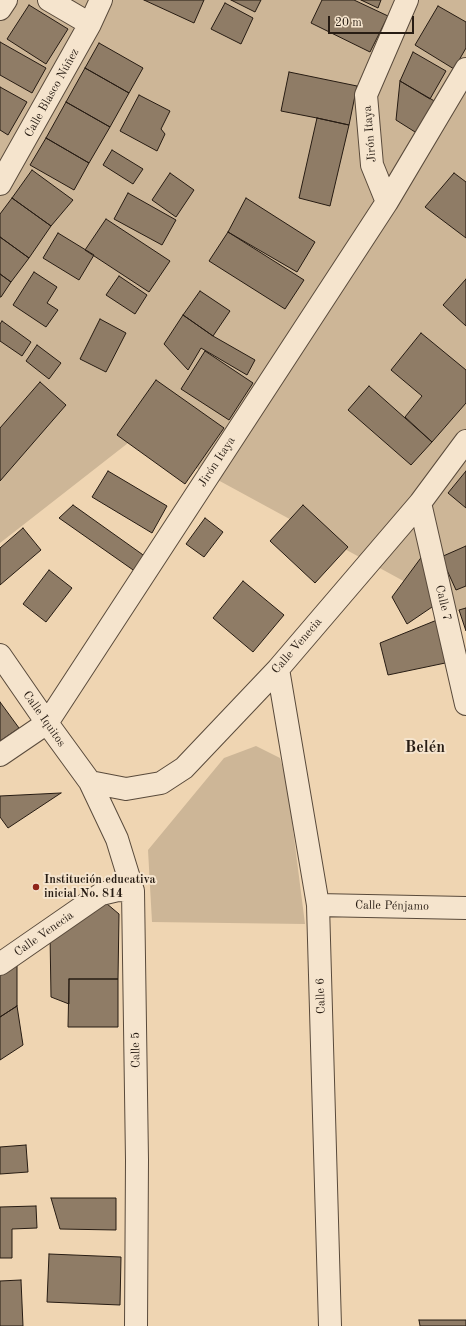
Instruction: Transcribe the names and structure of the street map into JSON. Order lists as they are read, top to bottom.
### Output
{
  "streets": {
    "street": [
      "Calle Blasco Núñez",
      "Jirón Itaya",
      "Calle 7",
      "Calle Venecia",
      "Calle Iquitos",
      "Calle Pénjamo",
      "Calle 6",
      "Calle 5"
    ]
  },
  "crossings": [
    ["Jirón Itaya", "Calle Iquitos"],
    ["Calle 7", "Calle Venecia"],
    ["Calle Venecia", "Calle Iquitos"],
    ["Calle Venecia", "Calle 6"],
    ["Calle Venecia", "Calle 5"],
    ["Calle Iquitos", "Calle 5"],
    ["Calle Pénjamo", "Calle 6"]
  ],
  "districts": ["Belén"],
  "places": ["Institución educativa inicial No. 814"],
  "scale_bar": "20 m"
}
